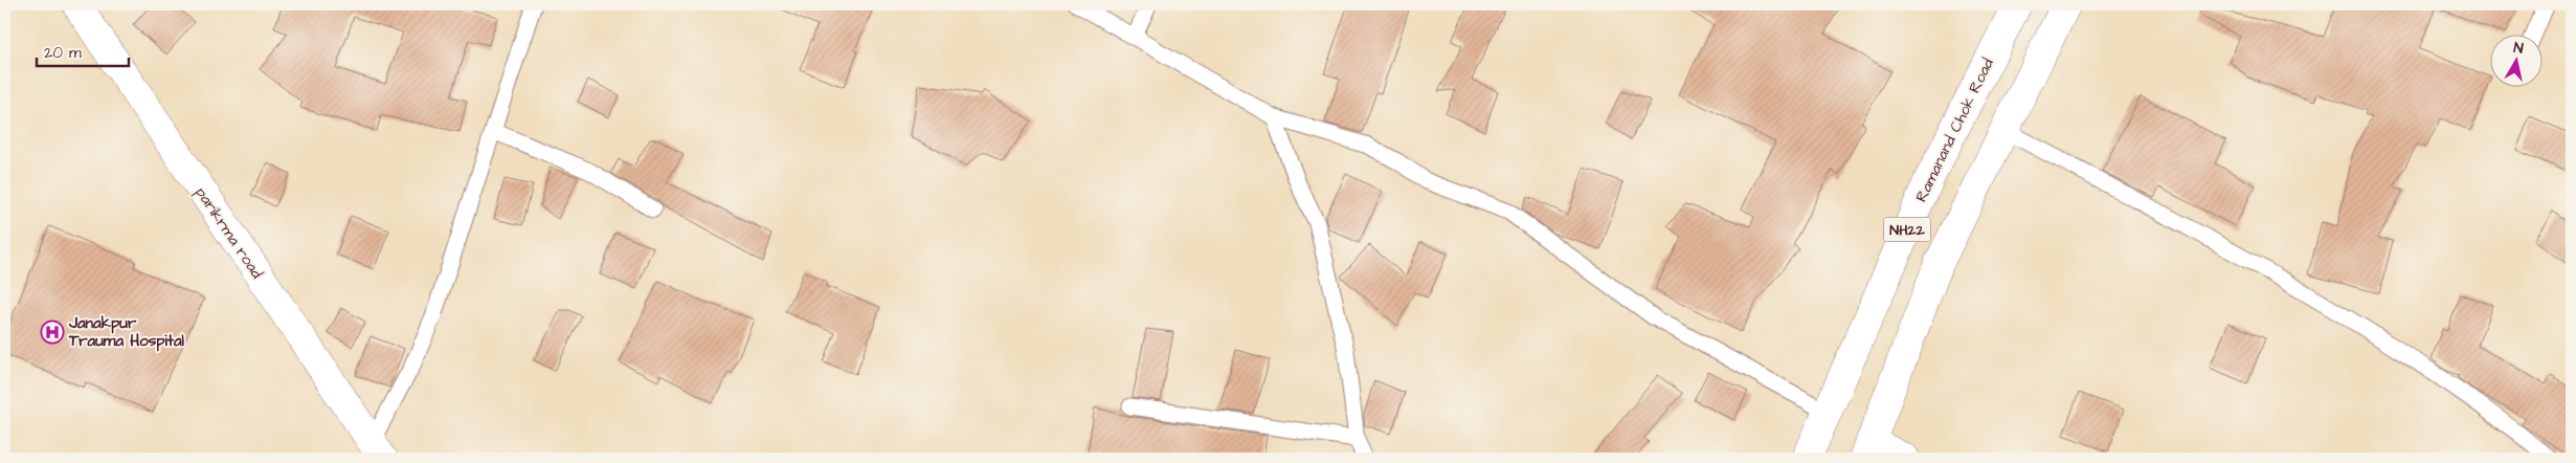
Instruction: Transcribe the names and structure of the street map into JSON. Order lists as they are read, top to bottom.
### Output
{
  "streets": {
    "main road": ["Ramanand Chok Road", "NH22", "parikrma road"]
  },
  "places": {
    "hospital": ["Janakpur Trauma Hospital"]
  },
  "scale_bar": "20 m",
  "north": "top"
}
